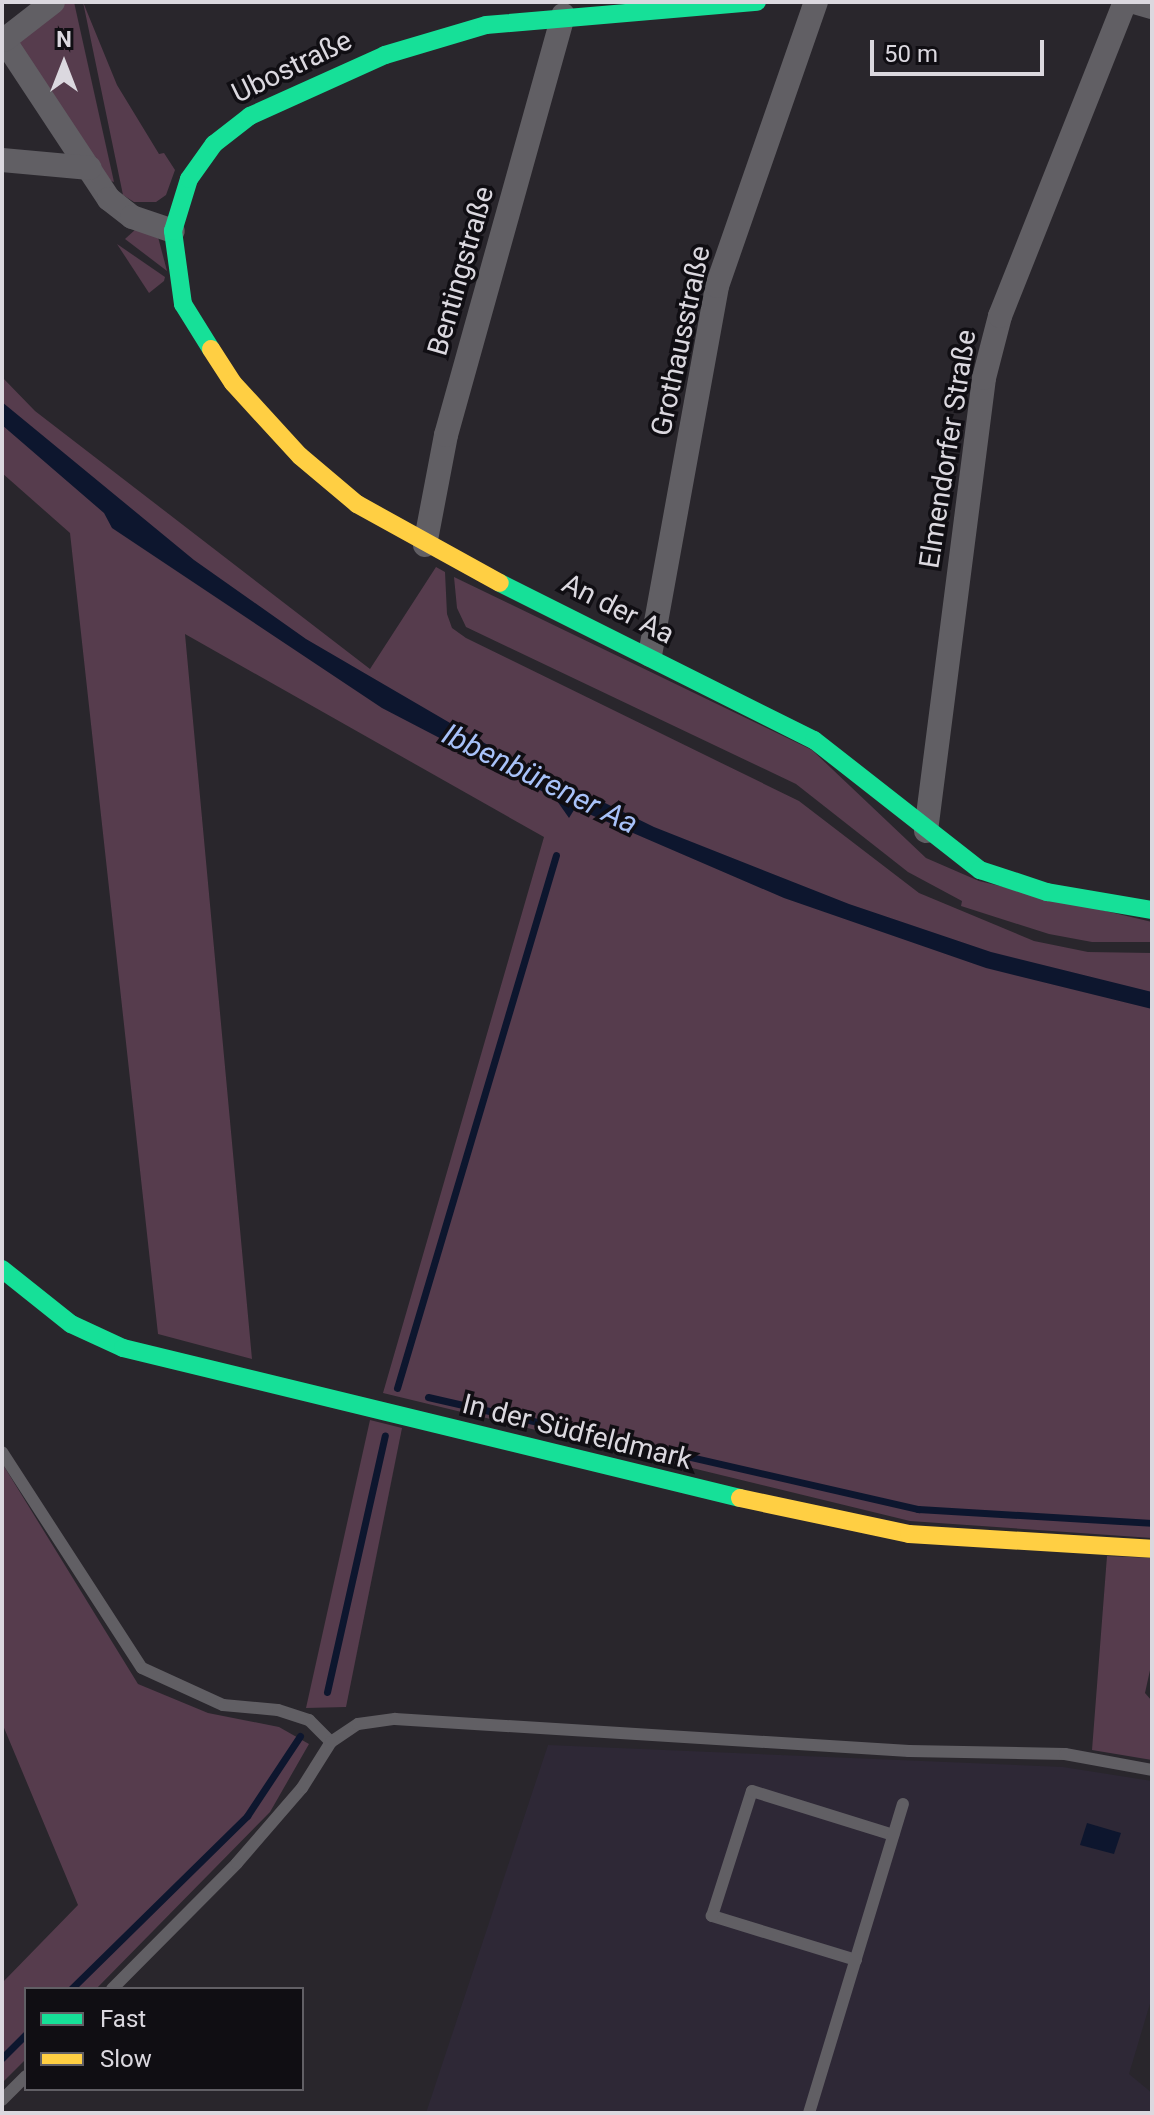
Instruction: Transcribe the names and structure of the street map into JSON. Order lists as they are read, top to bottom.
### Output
{
  "streets": {
    "street": [
      "Ubostraße",
      "Bentingstraße",
      "Grothausstraße",
      "Elmendorfer Straße",
      "An der Aa",
      "In der Südfeldmark"
    ]
  },
  "crossings": [
    ["Ubostraße", "Bentingstraße"],
    ["Ubostraße", "An der Aa"],
    ["Bentingstraße", "An der Aa"],
    ["Grothausstraße", "An der Aa"],
    ["Elmendorfer Straße", "An der Aa"]
  ],
  "water": ["Ibbenbürener Aa"],
  "legend": ["Fast", "Slow"],
  "scale_bar": "50 m",
  "north": "top"
}
